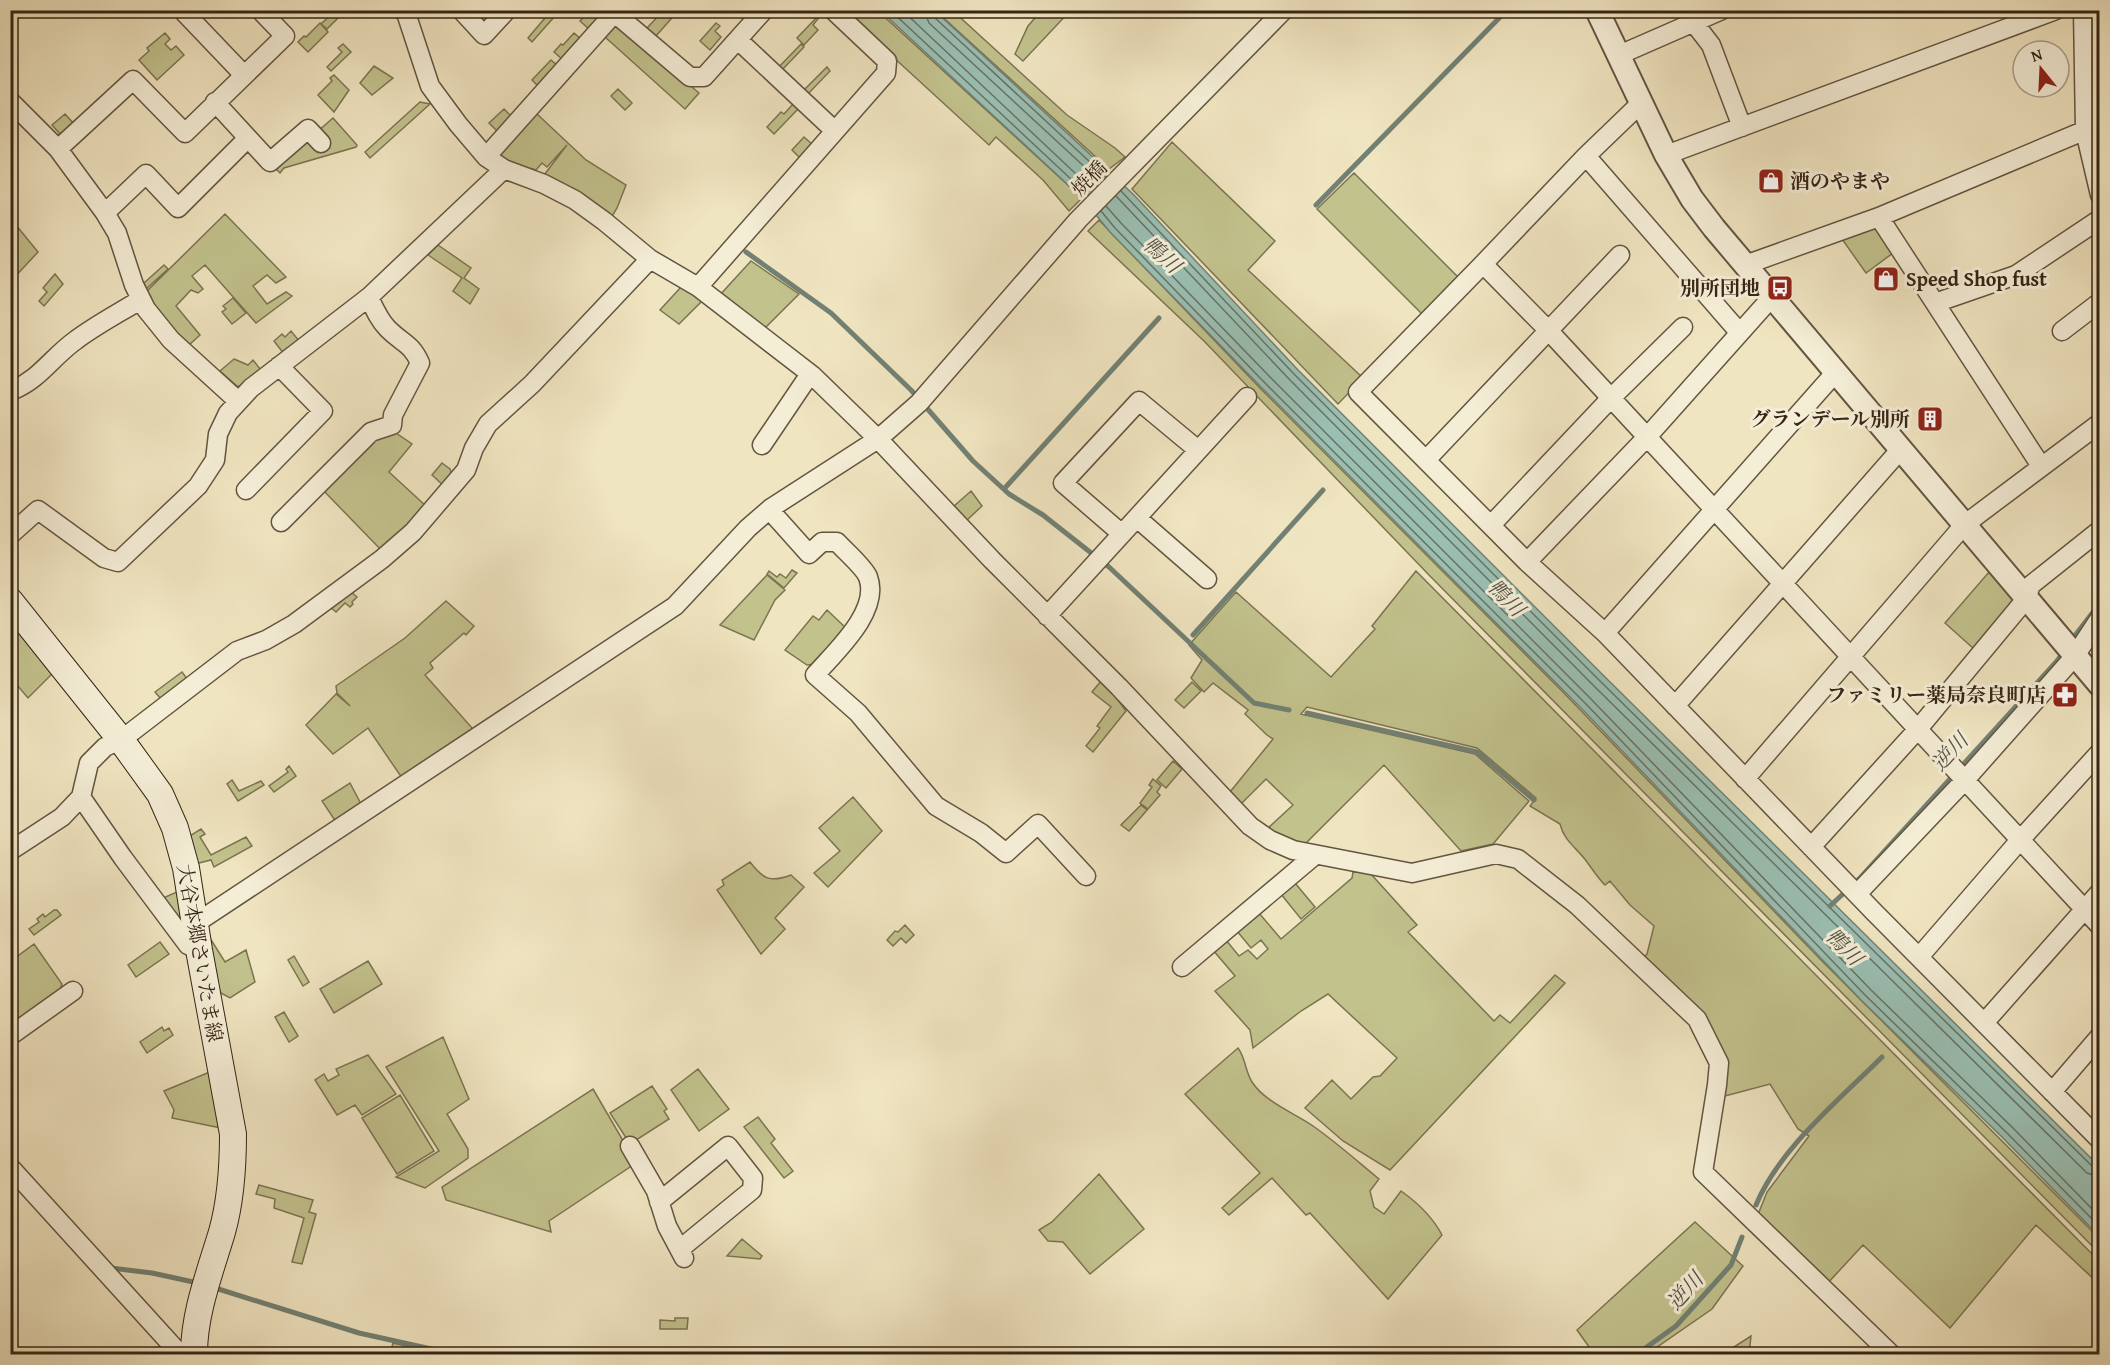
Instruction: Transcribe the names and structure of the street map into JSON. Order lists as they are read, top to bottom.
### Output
{
  "streets": {
    "main road": ["大谷本郷さいたま線"],
    "street": ["焼橋"]
  },
  "crossings": [
    ["焼橋", "大谷本郷さいたま線"]
  ],
  "water": ["鴨川", "逆川"],
  "places": {
    "shop": ["酒のやまや", "Speed Shop fust"],
    "bus stop": ["別所団地"],
    "building": ["グランデール別所"],
    "pharmacy": ["ファミリー薬局奈良町店"]
  },
  "north": "top"
}
